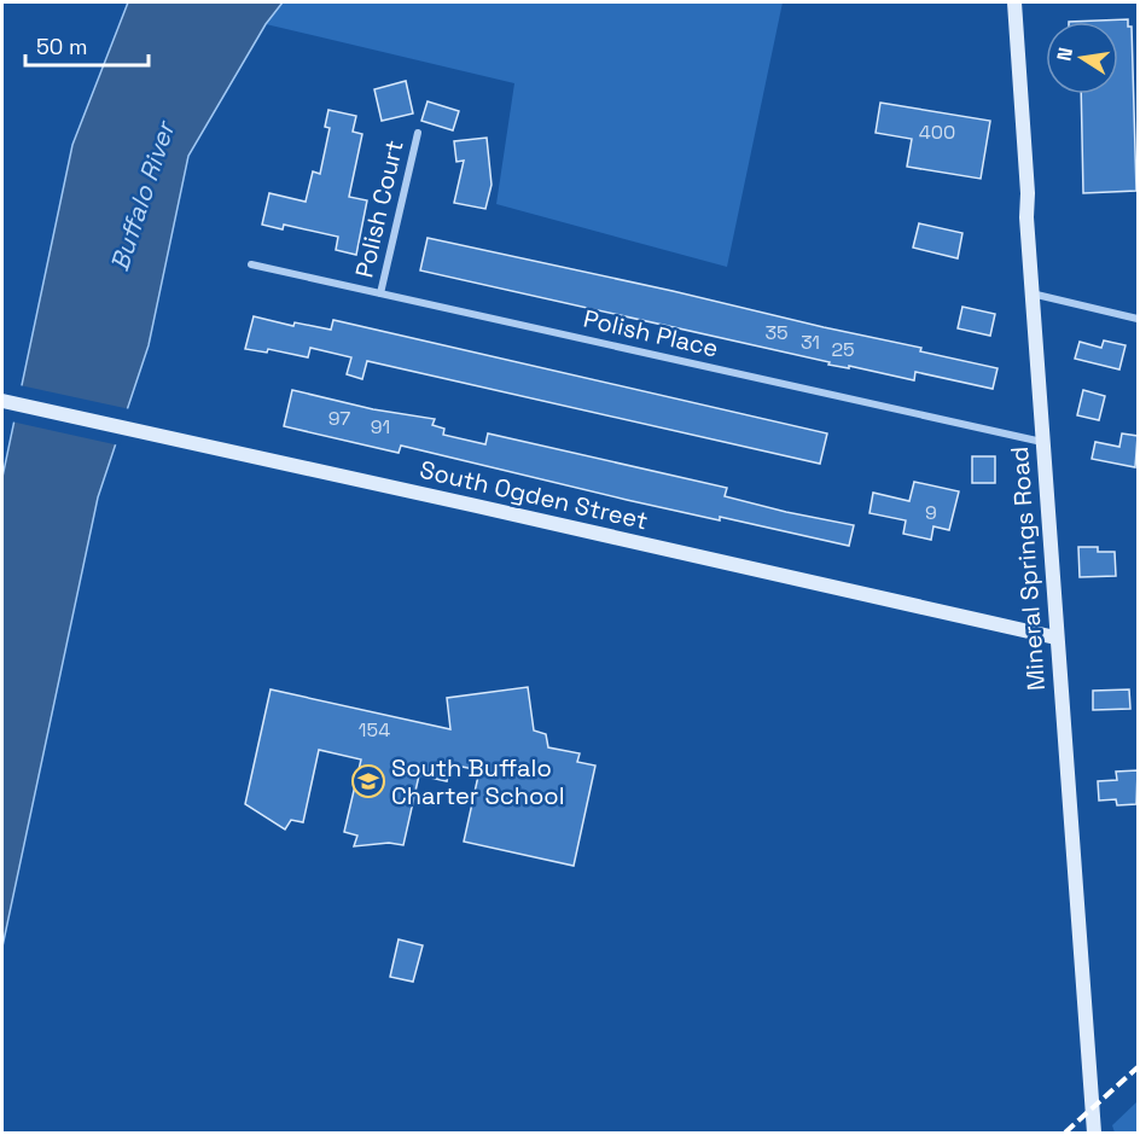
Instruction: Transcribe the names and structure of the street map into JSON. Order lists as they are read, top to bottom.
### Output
{
  "streets": {
    "street": [
      "Polish Court",
      "Polish Place",
      "South Ogden Street",
      "Mineral Springs Road"
    ]
  },
  "crossings": [
    ["Polish Court", "Polish Place"],
    ["Polish Place", "Mineral Springs Road"],
    ["South Ogden Street", "Mineral Springs Road"]
  ],
  "water": ["Buffalo River"],
  "places": {
    "school or university": ["South Buffalo Charter School"]
  },
  "house_numbers": [
    "400",
    "35",
    "31",
    "25",
    "97",
    "91",
    "9",
    "154"
  ],
  "scale_bar": "50 m",
  "north": "left"
}
